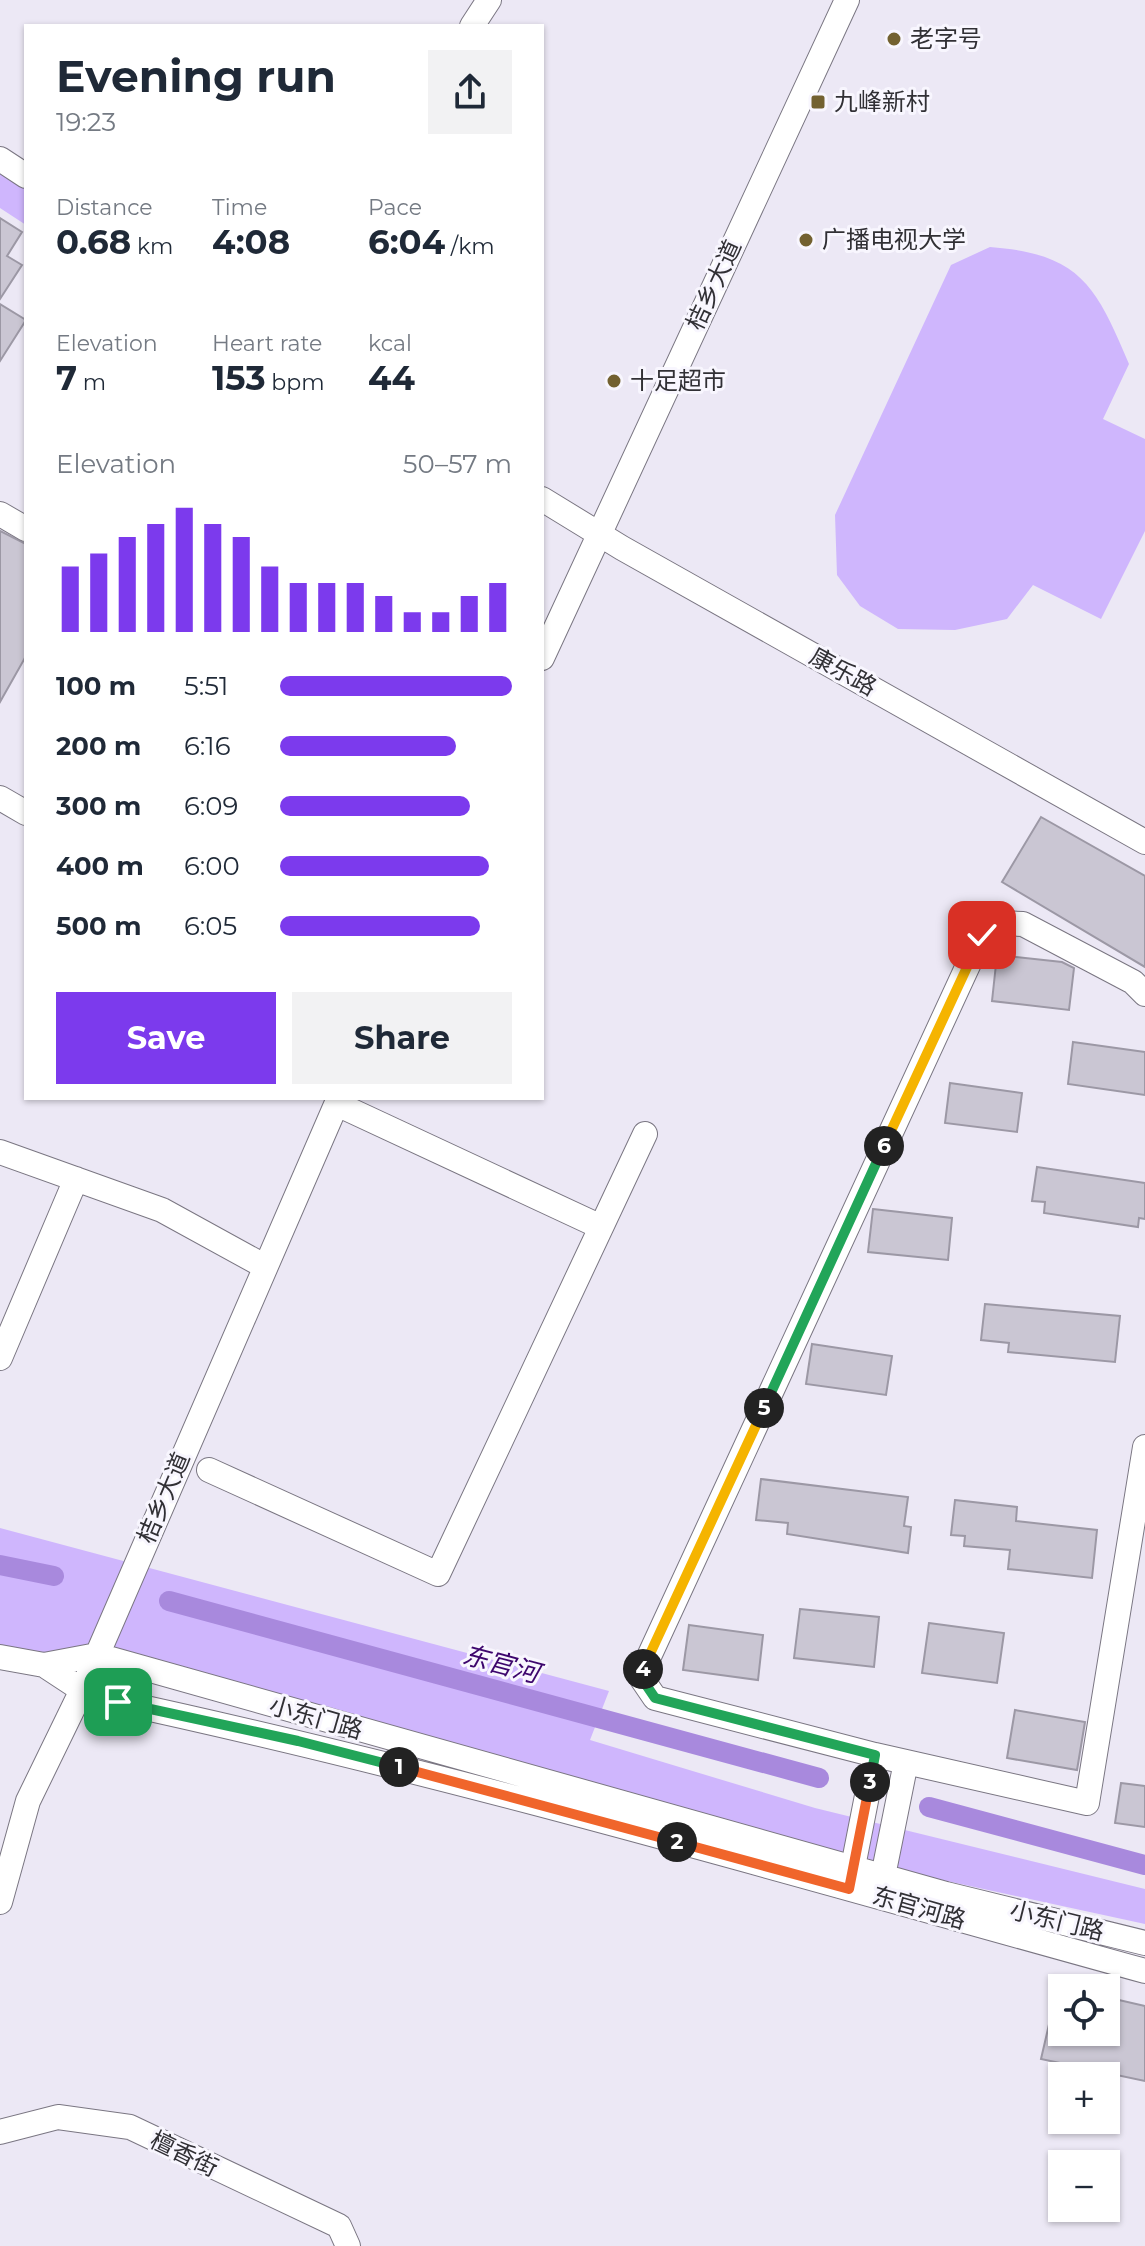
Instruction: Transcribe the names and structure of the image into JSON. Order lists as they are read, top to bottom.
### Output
{
  "streets": {
    "street": [
      "桔乡大道",
      "康乐路",
      "小东门路",
      "东官河路",
      "檀香街"
    ]
  },
  "crossings": [
    ["桔乡大道", "康乐路"],
    ["桔乡大道", "小东门路"],
    ["桔乡大道", "东官河路"],
    ["小东门路", "东官河路"]
  ],
  "water": ["东官河"],
  "places": {
    "other": ["老字号", "广播电视大学", "十足超市"],
    "transit": ["九峰新村"]
  },
  "page": {
    "heading": ["Evening run", "19:23"],
    "stats": [
      ["Distance", "0.68 km"],
      ["Time", "4:08"],
      ["Pace", "6:04 /km"],
      ["Elevation", "7 m"],
      ["Heart rate", "153 bpm"],
      ["kcal", "44"]
    ],
    "chart": ["Elevation", "50–57 m"],
    "list": [
      {
        "name": "100 m",
        "note": "5:51"
      },
      {
        "name": "200 m",
        "note": "6:16"
      },
      {
        "name": "300 m",
        "note": "6:09"
      },
      {
        "name": "400 m",
        "note": "6:00"
      },
      {
        "name": "500 m",
        "note": "6:05"
      }
    ],
    "buttons": ["Save", "Share"],
    "pins": [
      "6",
      "5",
      "4",
      "1",
      "3",
      "2"
    ],
    "map_buttons": ["+", "−"]
  }
}
